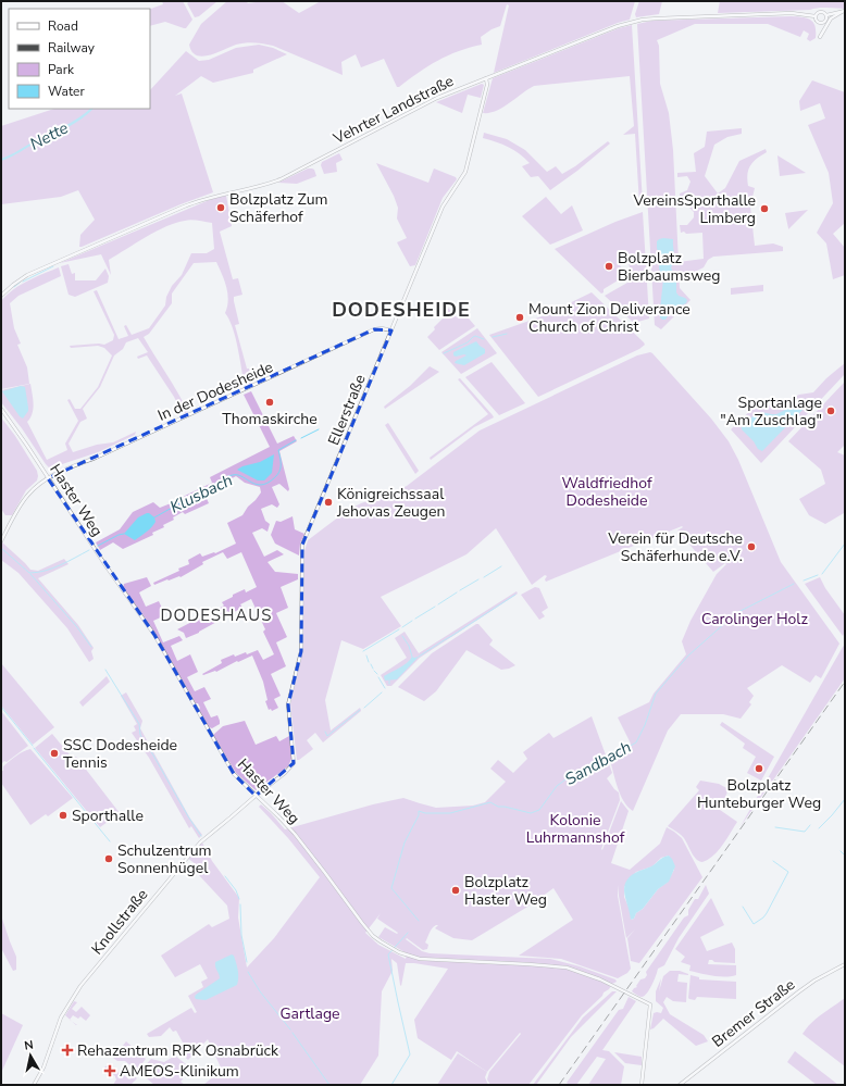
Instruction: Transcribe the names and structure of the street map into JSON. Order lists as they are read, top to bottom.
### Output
{
  "streets": {
    "street": [
      "Vehrter Landstraße",
      "In der Dodesheide",
      "Ellerstraße",
      "Haster Weg",
      "Knollstraße",
      "Bremer Straße"
    ]
  },
  "crossings": [
    ["Vehrter Landstraße", "Ellerstraße"],
    ["In der Dodesheide", "Ellerstraße"],
    ["In der Dodesheide", "Haster Weg"],
    ["Ellerstraße", "Knollstraße"],
    ["Haster Weg", "Knollstraße"]
  ],
  "districts": ["DODESHEIDE", "DODESHAUS"],
  "water": ["Nette", "Klusbach", "Sandbach"],
  "parks": [
    "Waldfriedhof Dodesheide",
    "Carolinger Holz",
    "Kolonie Luhrmannshof",
    "Gartlage"
  ],
  "places": {
    "other": [
      "Bolzplatz Zum Schäferhof",
      "VereinsSporthalle Limberg",
      "Bolzplatz Bierbaumsweg",
      "Mount Zion Deliverance Church of Christ",
      "Thomaskirche",
      "Sportanlage \"Am Zuschlag\"",
      "Königreichssaal Jehovas Zeugen",
      "Verein für Deutsche Schäferhunde e.V.",
      "SSC Dodesheide Tennis",
      "Bolzplatz Hunteburger Weg",
      "Sporthalle",
      "Schulzentrum Sonnenhügel",
      "Bolzplatz Haster Weg"
    ],
    "health": ["Rehazentrum RPK Osnabrück", "AMEOS-Klinikum"]
  },
  "legend": [
    "Road",
    "Railway",
    "Park",
    "Water"
  ],
  "north": "top"
}
